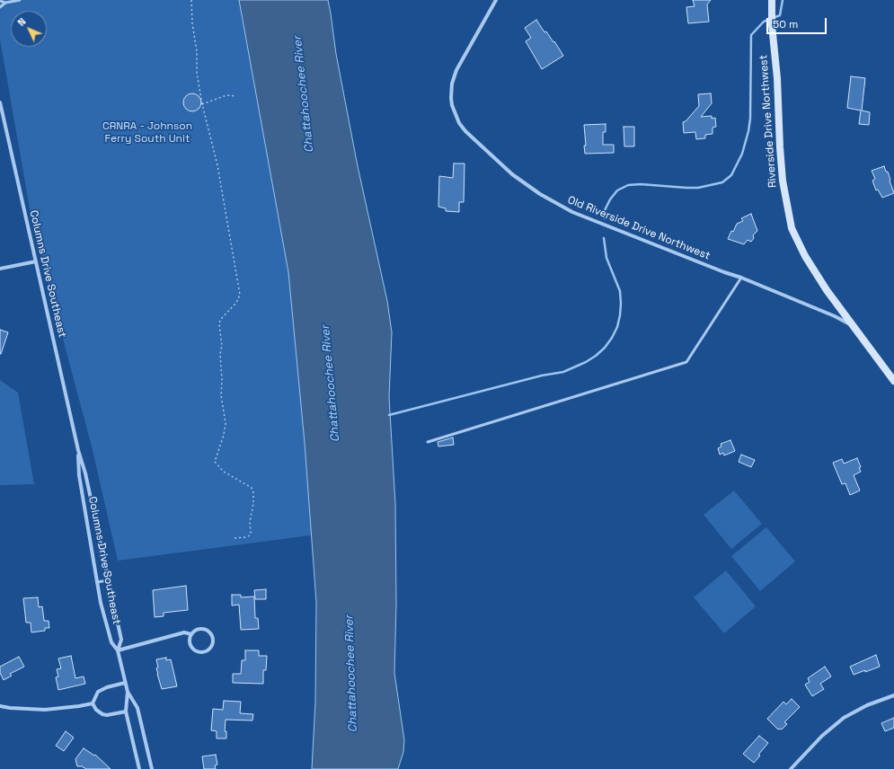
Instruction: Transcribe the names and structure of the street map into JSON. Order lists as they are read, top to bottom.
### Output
{
  "streets": {
    "street": ["Riverside Drive Northwest", "Old Riverside Drive Northwest", "Columns Drive Southeast"]
  },
  "crossings": [
    ["Riverside Drive Northwest", "Old Riverside Drive Northwest"]
  ],
  "water": ["Chattahoochee River"],
  "parks": ["CRNRA - Johnson Ferry South Unit"],
  "scale_bar": "50 m",
  "north": "top left"
}
